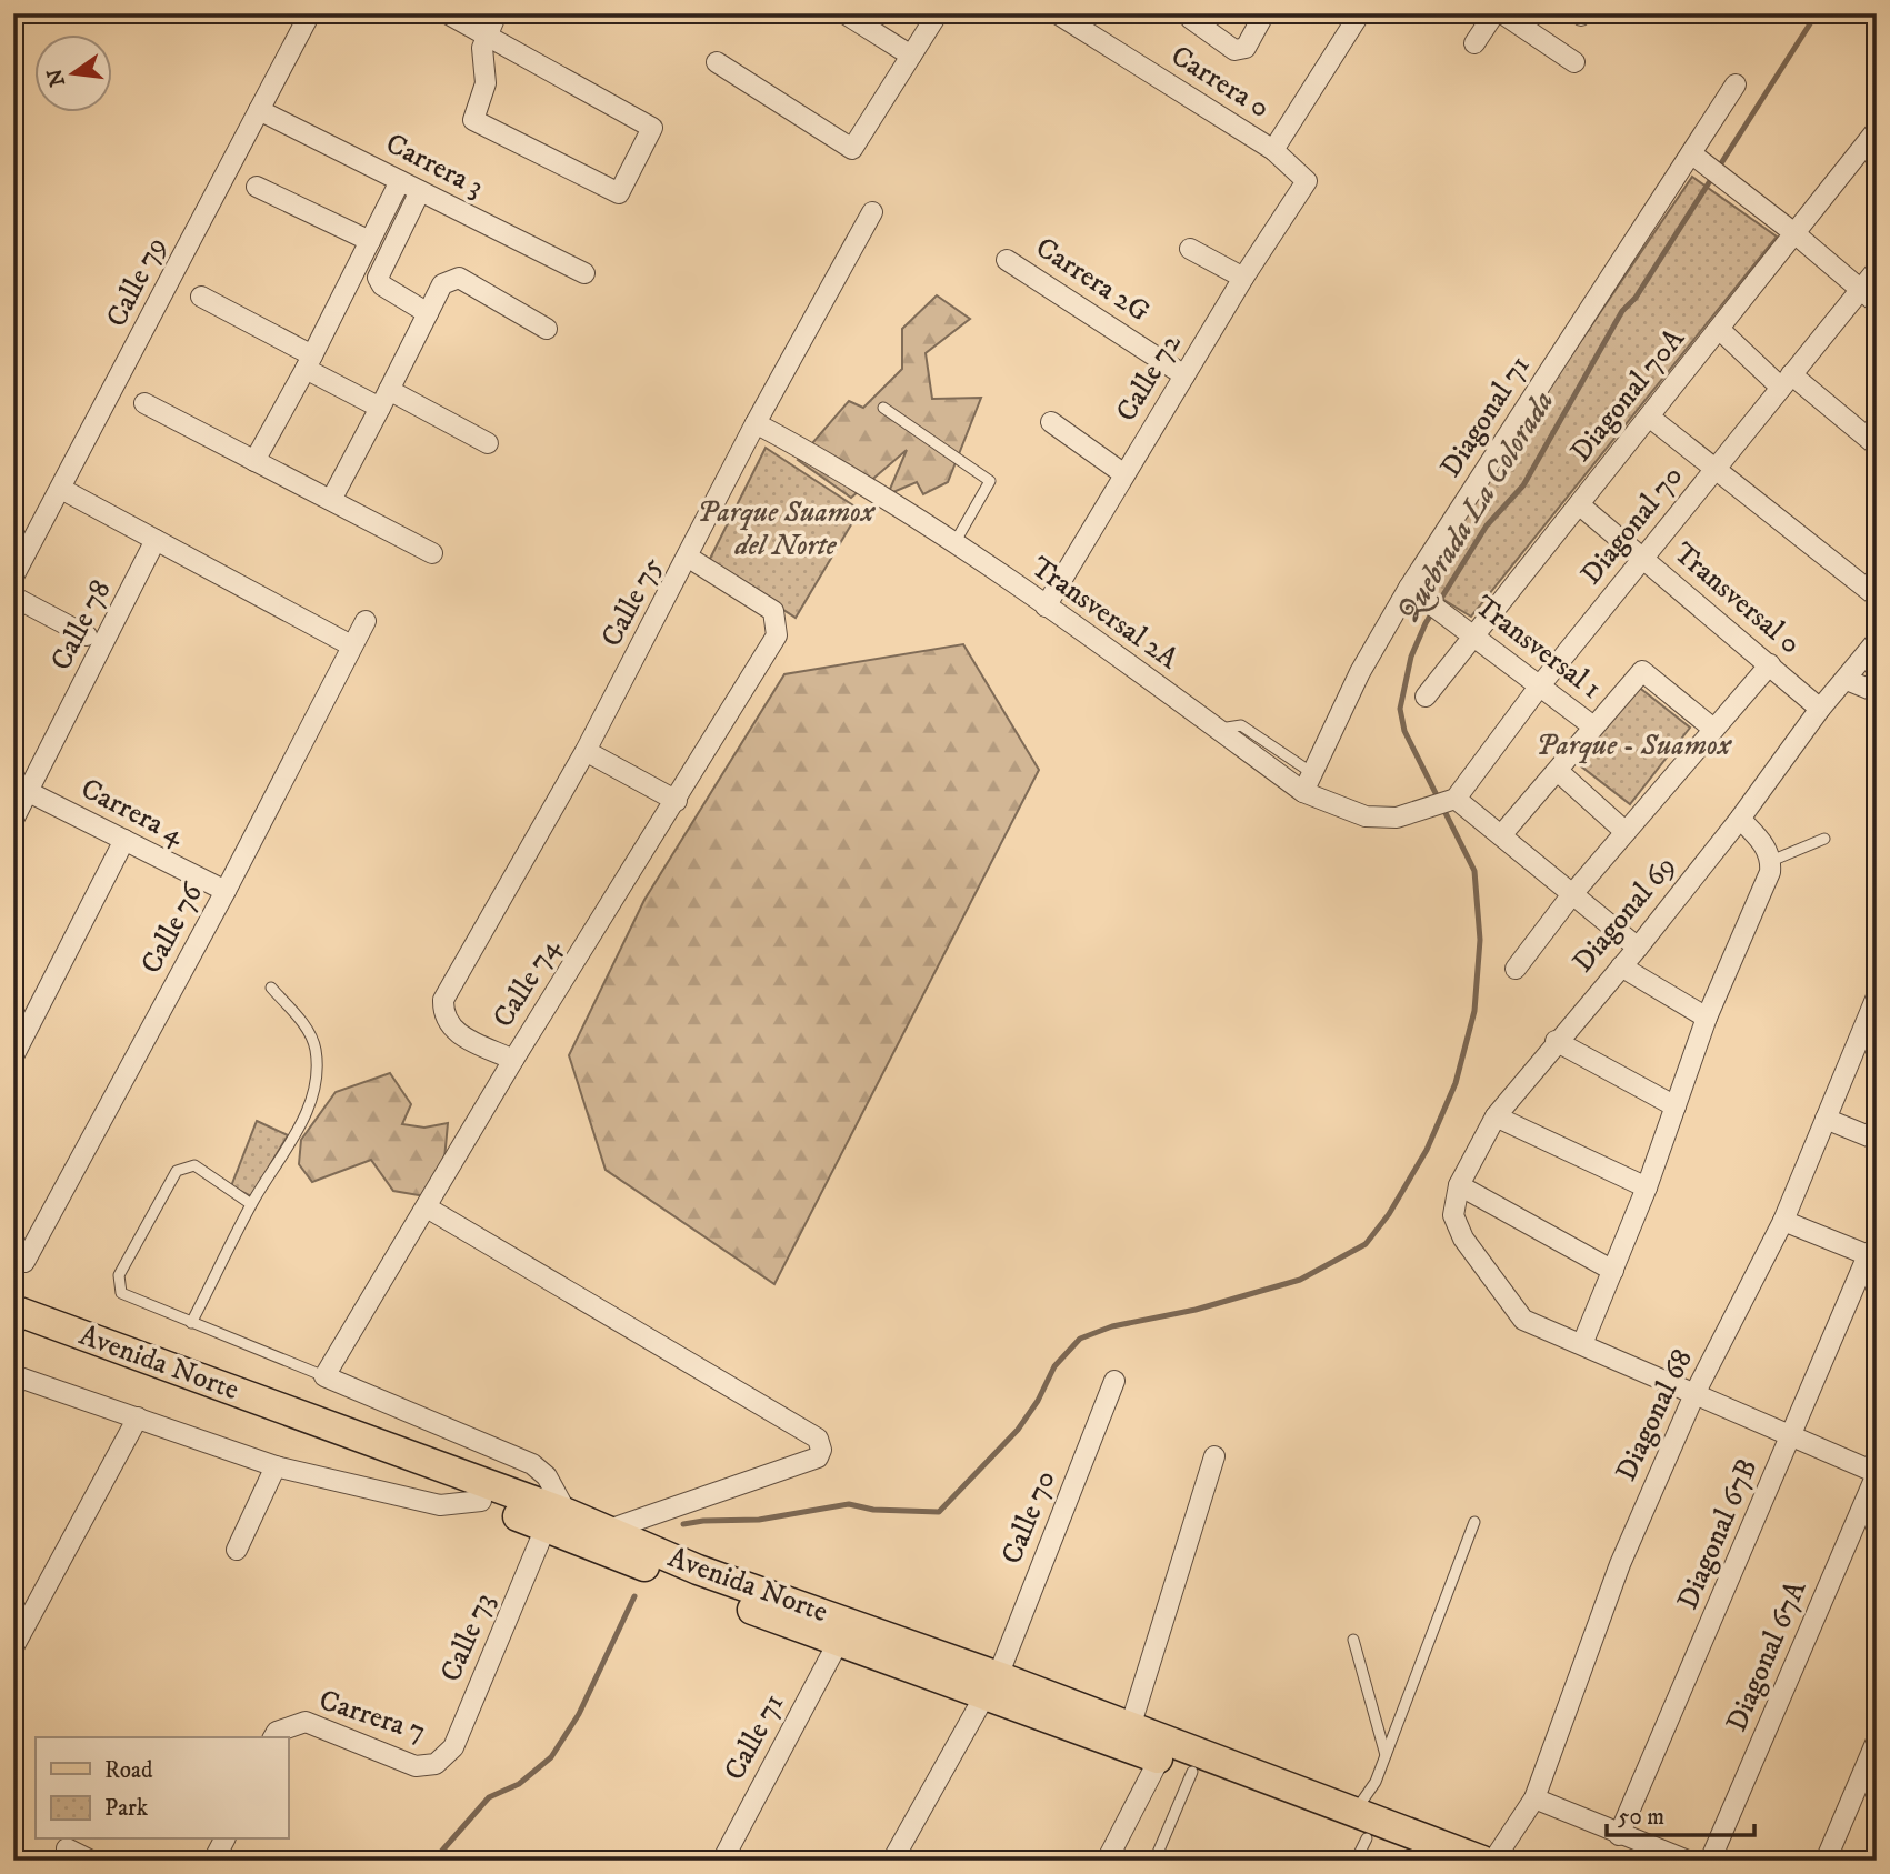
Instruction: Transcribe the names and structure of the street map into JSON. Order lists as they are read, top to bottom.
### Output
{
  "streets": {
    "main road": ["Avenida Norte"],
    "street": [
      "Carrera 0",
      "Carrera 3",
      "Carrera 2G",
      "Calle 79",
      "Calle 72",
      "Diagonal 70A",
      "Diagonal 71",
      "Diagonal 70",
      "Transversal 0",
      "Calle 75",
      "Transversal 2A",
      "Calle 78",
      "Transversal 1",
      "Carrera 4",
      "Diagonal 69",
      "Calle 76",
      "Calle 74",
      "Diagonal 68",
      "Calle 70",
      "Diagonal 67B",
      "Calle 73",
      "Diagonal 67A",
      "Carrera 7",
      "Calle 71"
    ]
  },
  "crossings": [
    ["Carrera 0", "Calle 72"],
    ["Carrera 3", "Calle 79"],
    ["Carrera 2G", "Calle 72"],
    ["Calle 72", "Transversal 2A"],
    ["Diagonal 70A", "Transversal 0"],
    ["Diagonal 70A", "Transversal 1"],
    ["Diagonal 71", "Transversal 2A"],
    ["Diagonal 71", "Transversal 1"],
    ["Diagonal 70", "Transversal 0"],
    ["Diagonal 70", "Transversal 2A"],
    ["Diagonal 70", "Transversal 1"],
    ["Transversal 0", "Diagonal 69"],
    ["Calle 75", "Transversal 2A"],
    ["Calle 75", "Calle 74"],
    ["Calle 78", "Carrera 4"],
    ["Carrera 4", "Calle 76"],
    ["Avenida Norte", "Calle 70"],
    ["Avenida Norte", "Calle 73"],
    ["Avenida Norte", "Calle 71"],
    ["Calle 73", "Carrera 7"]
  ],
  "water": ["Quebrada La Colorada"],
  "parks": ["Parque Suamox del Norte", "Parque - Suamox"],
  "legend": ["Road", "Park"],
  "scale_bar": "50 m",
  "north": "left"
}
